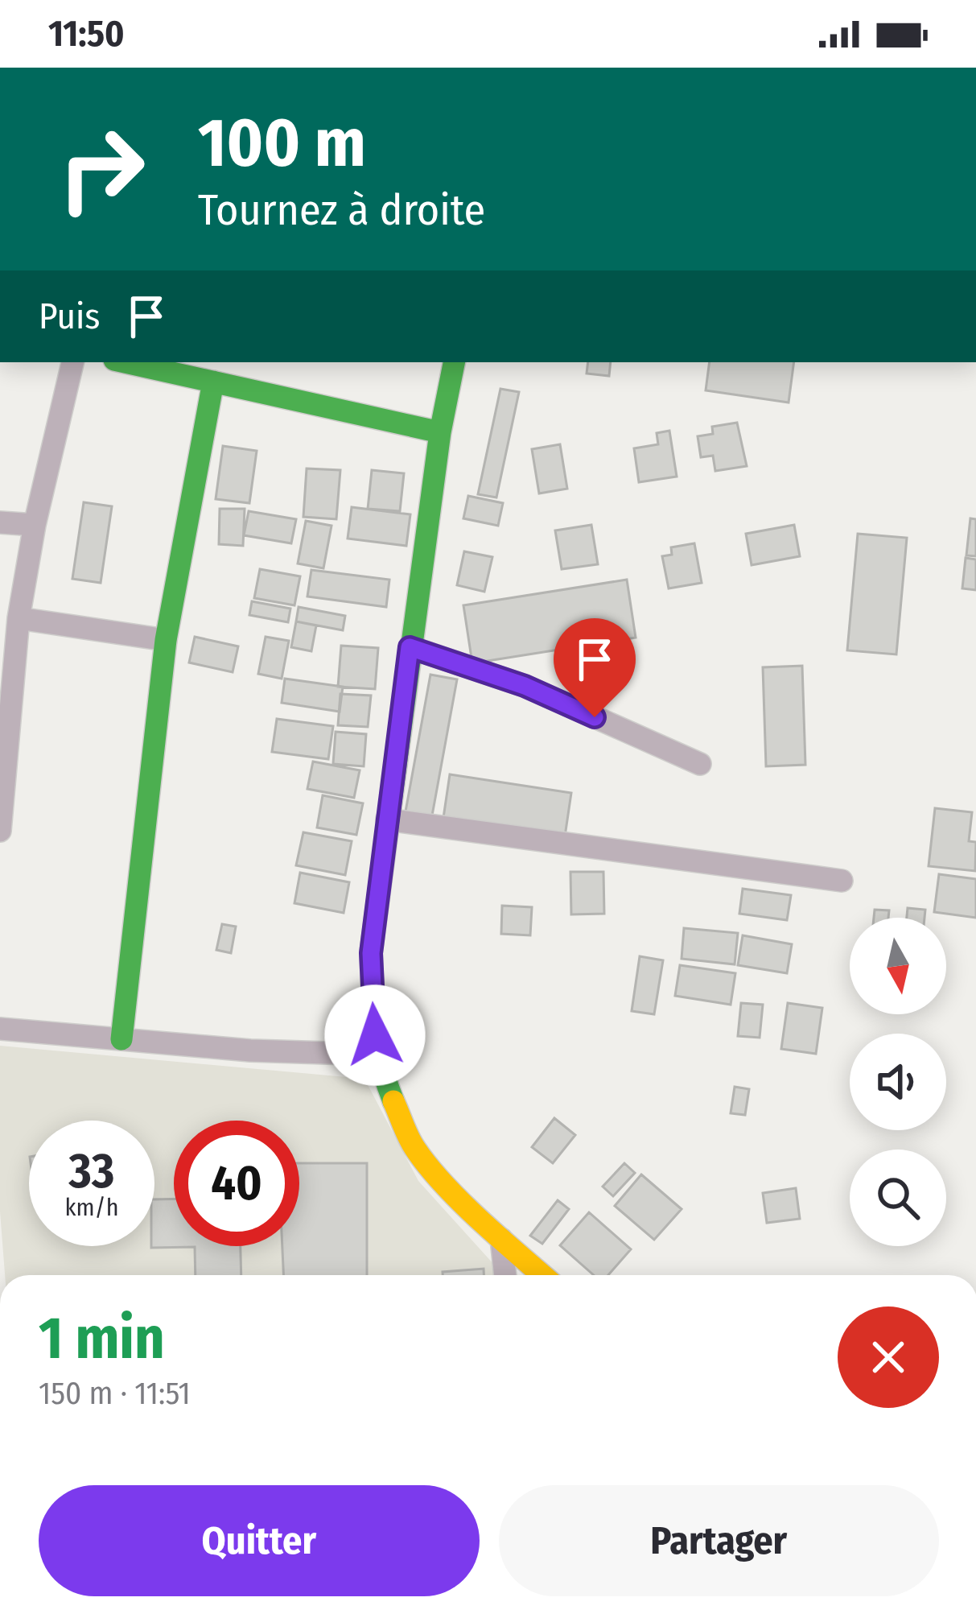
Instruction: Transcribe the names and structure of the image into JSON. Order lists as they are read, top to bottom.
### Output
{
  "north": "bottom",
  "page": {
    "status": "11:50",
    "turn": ["100 m", "Tournez à droite"],
    "then": "Puis",
    "speed": "33 km/h",
    "limit": "40",
    "heading": ["1 min", "150 m · 11:51"],
    "buttons": ["Quitter", "Partager"]
  }
}
